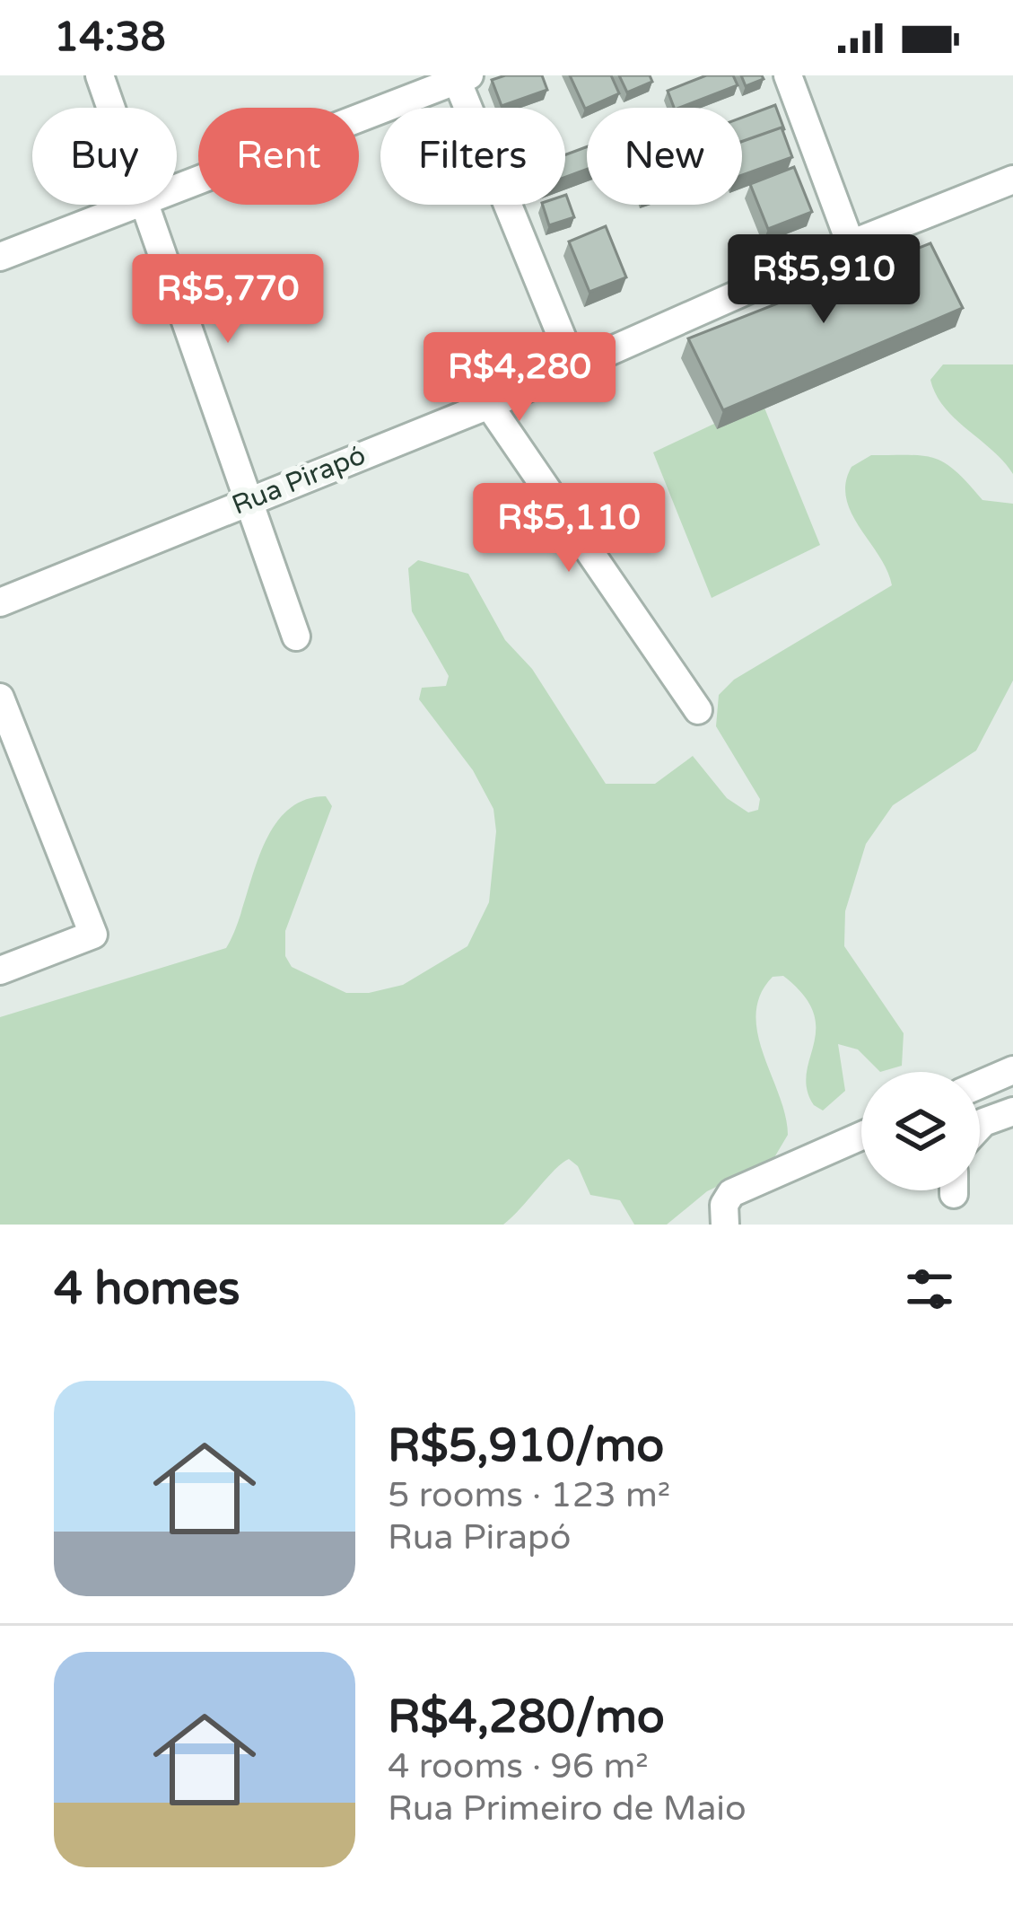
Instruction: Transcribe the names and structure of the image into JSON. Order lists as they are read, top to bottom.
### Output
{
  "streets": {
    "street": ["Rua Pirapó"]
  },
  "page": {
    "status": "14:38",
    "chip": [
      "Buy",
      "Rent",
      "Filters",
      "New"
    ],
    "price": [
      "R$5,910",
      "R$5,770",
      "R$4,280",
      "R$5,110"
    ],
    "heading": "4 homes",
    "list": [
      {
        "name": "R$5,910/mo",
        "note": "5 rooms · 123 m² · Rua Pirapó"
      },
      {
        "name": "R$4,280/mo",
        "note": "4 rooms · 96 m² · Rua Primeiro de Maio"
      }
    ]
  }
}
